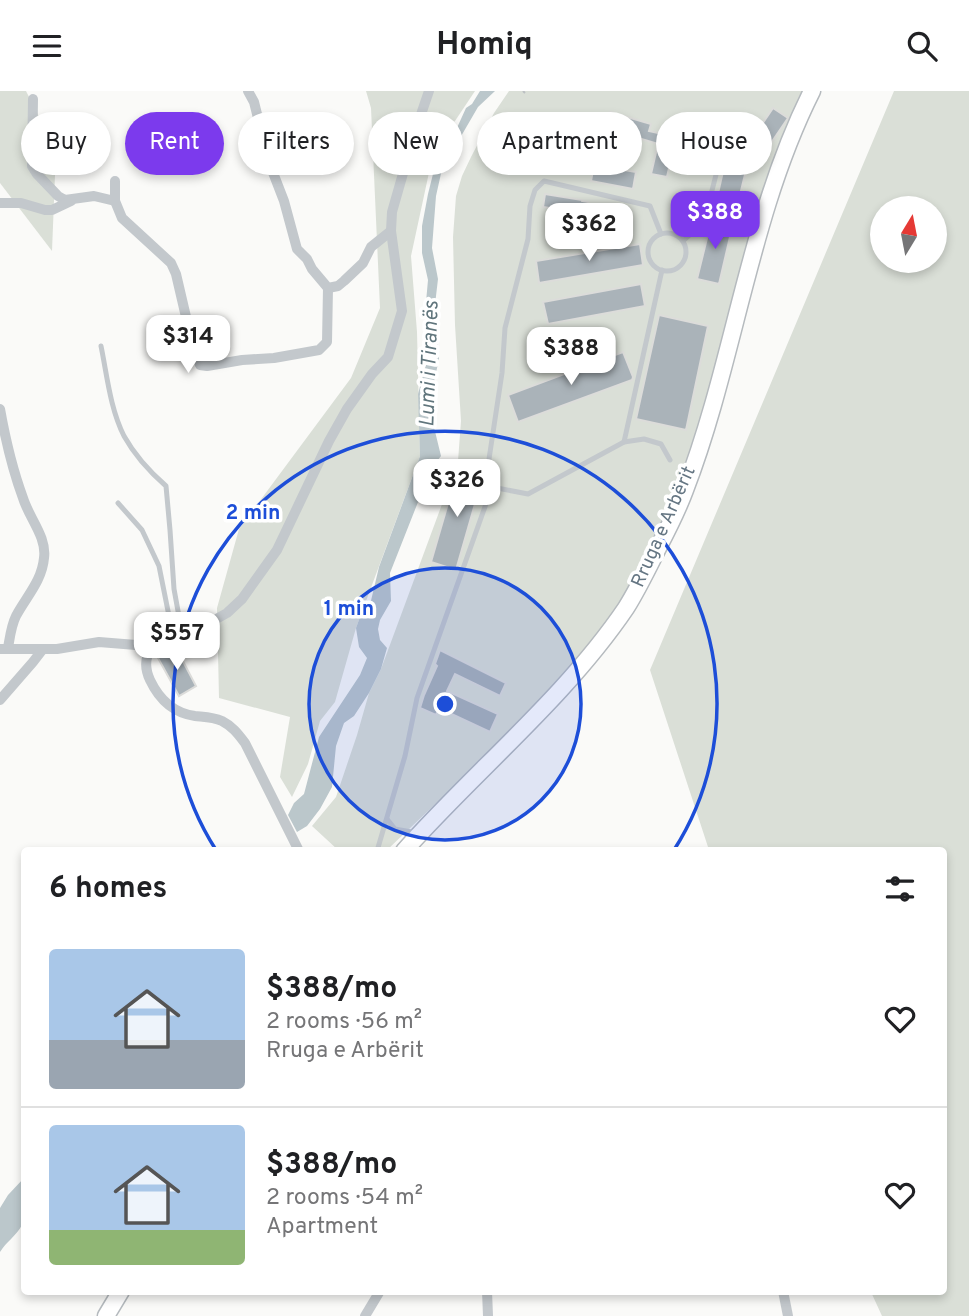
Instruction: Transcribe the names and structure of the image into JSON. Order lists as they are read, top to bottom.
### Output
{
  "streets": {
    "main road": ["Rruga e Arbërit"]
  },
  "water": ["Lumi i Tiranës"],
  "north": "top",
  "page": {
    "header": "Homiq",
    "chip": [
      "Buy",
      "Rent",
      "Filters",
      "New",
      "Apartment",
      "House"
    ],
    "price": [
      "$388",
      "$362",
      "$314",
      "$388",
      "$326",
      "$557"
    ],
    "heading": "6 homes",
    "list": [
      {
        "name": "$388/mo",
        "note": "2 rooms · 56 m² · Rruga e Arbërit"
      },
      {
        "name": "$388/mo",
        "note": "2 rooms · 54 m² · Apartment"
      }
    ]
  },
  "rings": ["2 min", "1 min"]
}
